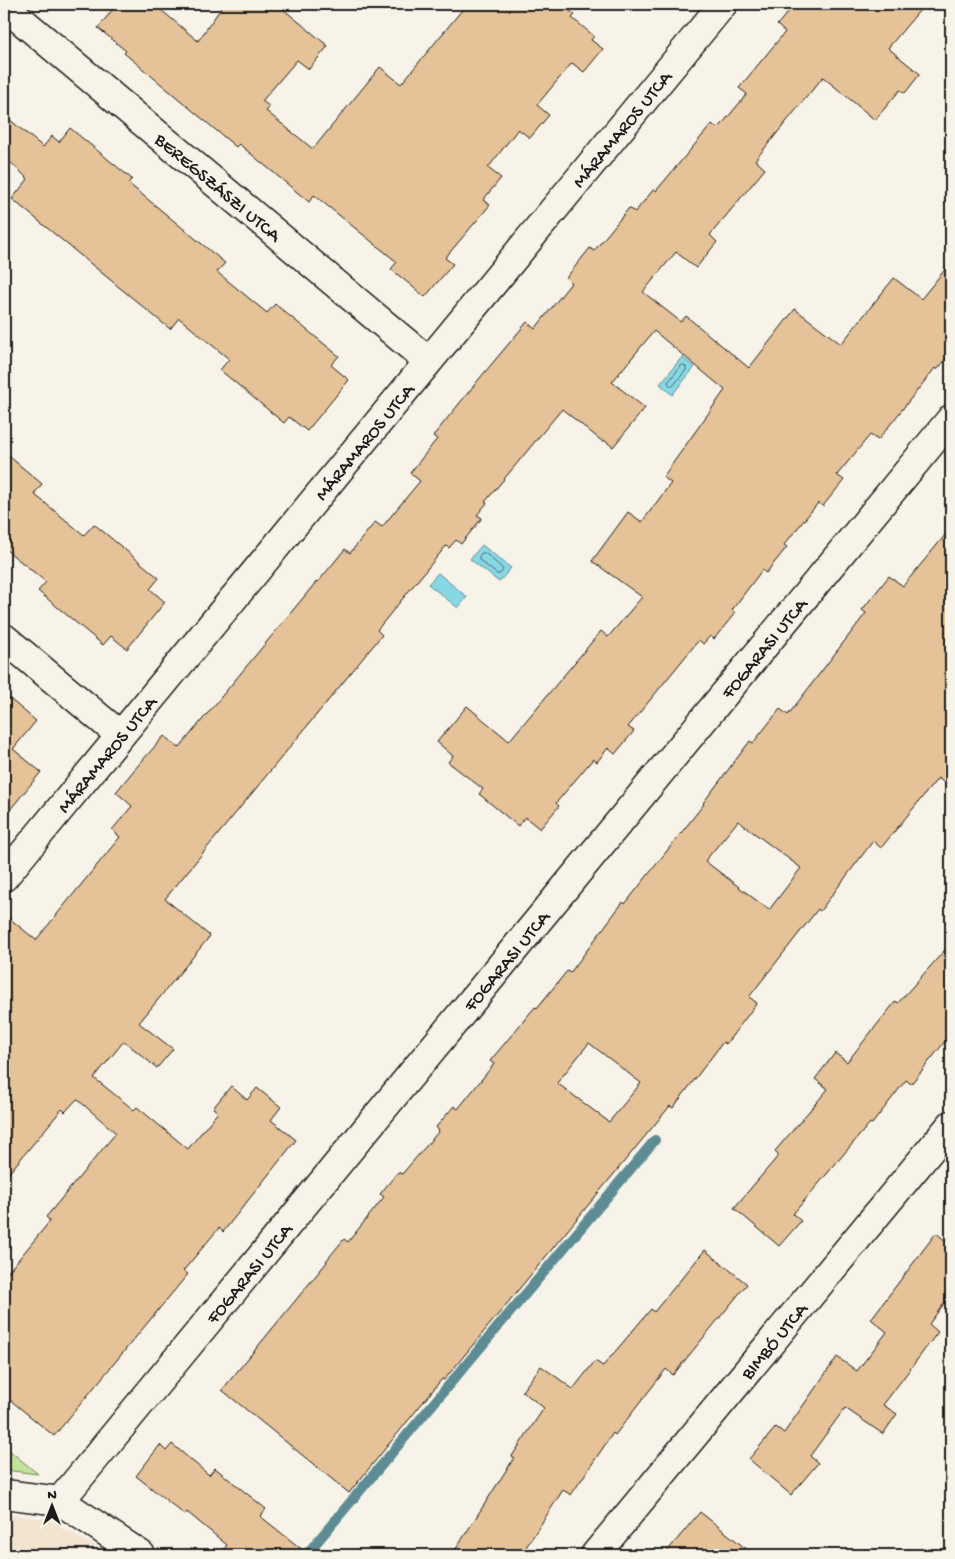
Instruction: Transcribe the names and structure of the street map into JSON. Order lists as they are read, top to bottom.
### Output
{
  "streets": {
    "street": [
      "MÁRAMAROS UTCA",
      "BEREGSZÁSZI UTCA",
      "FOGARASI UTCA",
      "BIMBÓ UTCA"
    ]
  },
  "crossings": [
    ["MÁRAMAROS UTCA", "BEREGSZÁSZI UTCA"]
  ],
  "north": "top"
}
